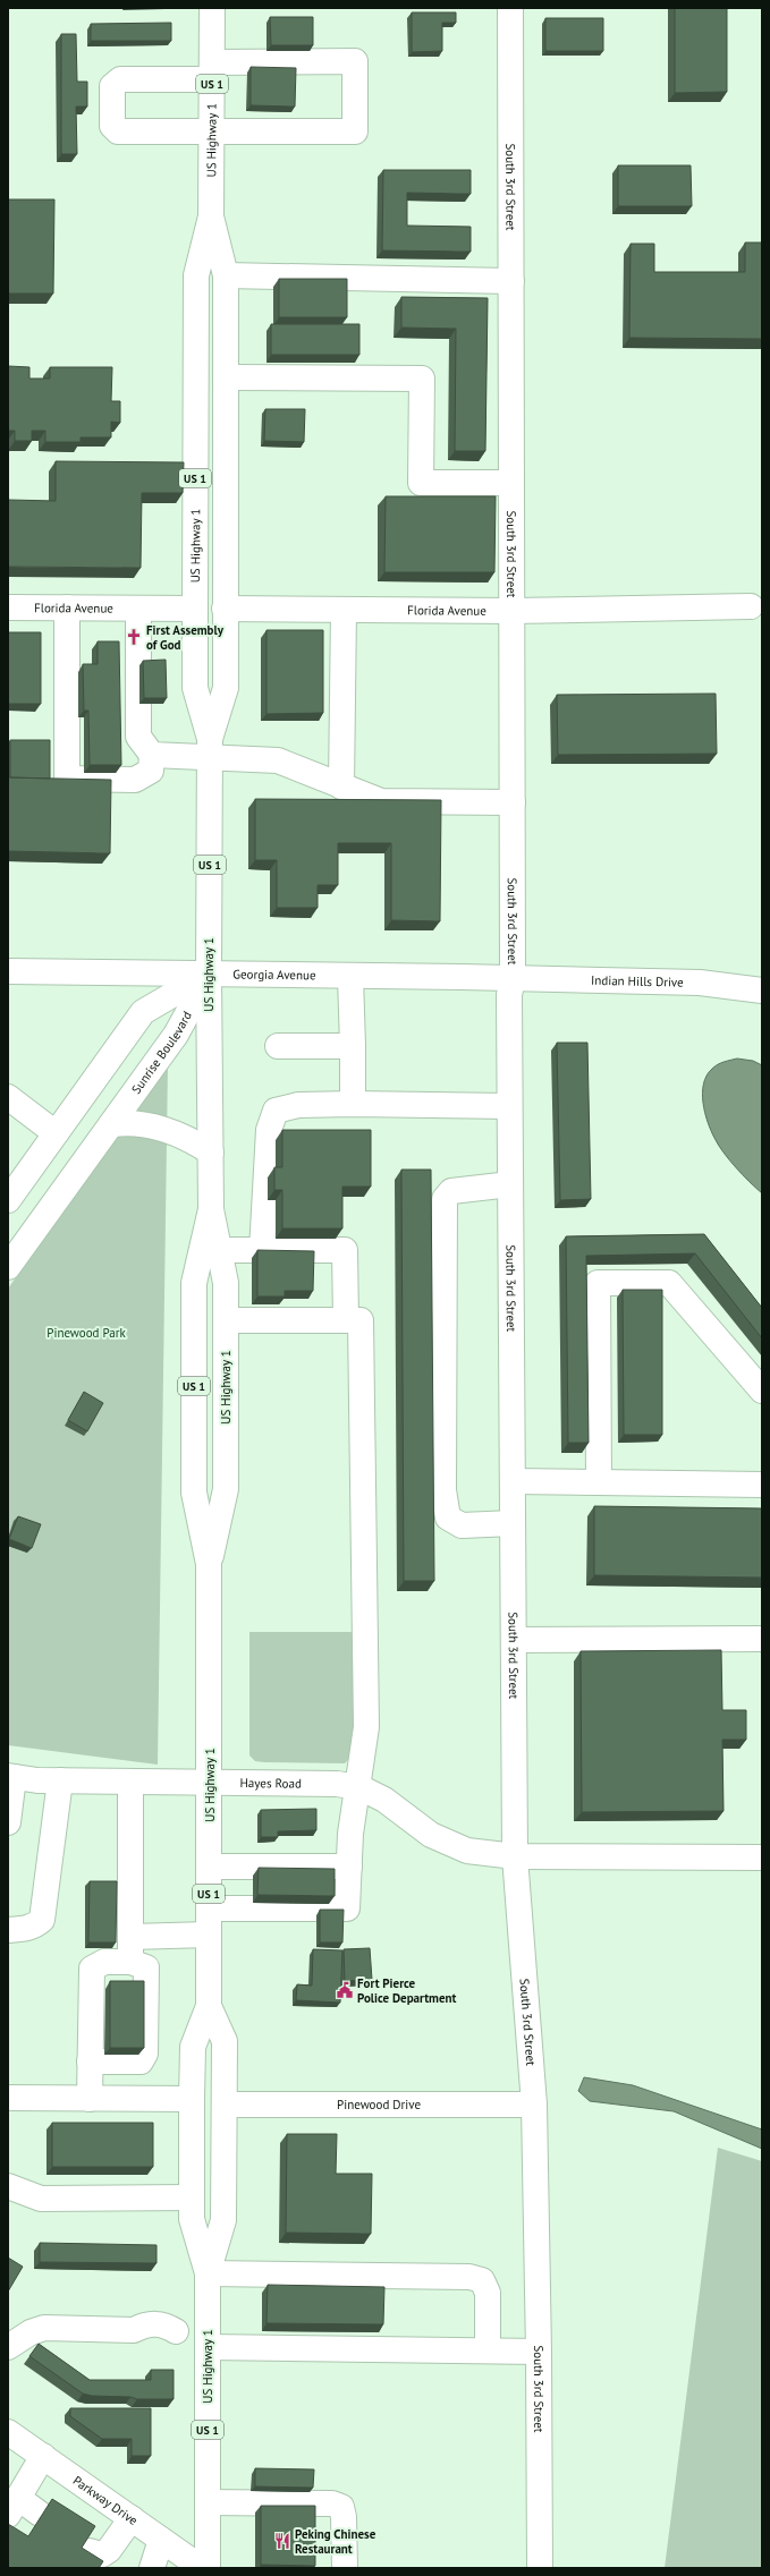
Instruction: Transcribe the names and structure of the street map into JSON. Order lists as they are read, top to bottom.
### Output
{
  "streets": {
    "street": [
      "US 1",
      "US Highway 1",
      "South 3rd Street",
      "Florida Avenue",
      "Georgia Avenue",
      "Indian Hills Drive",
      "Sunrise Boulevard",
      "Hayes Road",
      "Pinewood Drive",
      "Parkway Drive"
    ]
  },
  "crossings": [
    ["US Highway 1", "Florida Avenue"],
    ["US Highway 1", "Georgia Avenue"],
    ["US Highway 1", "Sunrise Boulevard"],
    ["US Highway 1", "Hayes Road"],
    ["US Highway 1", "Pinewood Drive"],
    ["South 3rd Street", "Florida Avenue"],
    ["South 3rd Street", "Georgia Avenue"],
    ["South 3rd Street", "Indian Hills Drive"],
    ["South 3rd Street", "Hayes Road"],
    ["South 3rd Street", "Pinewood Drive"],
    ["Georgia Avenue", "Indian Hills Drive"],
    ["Georgia Avenue", "Sunrise Boulevard"]
  ],
  "parks": ["Pinewood Park"],
  "places": {
    "church": ["First Assembly of God"],
    "public building": ["Fort Pierce Police Department"],
    "restaurant": ["Peking Chinese Restaurant"]
  }
}
